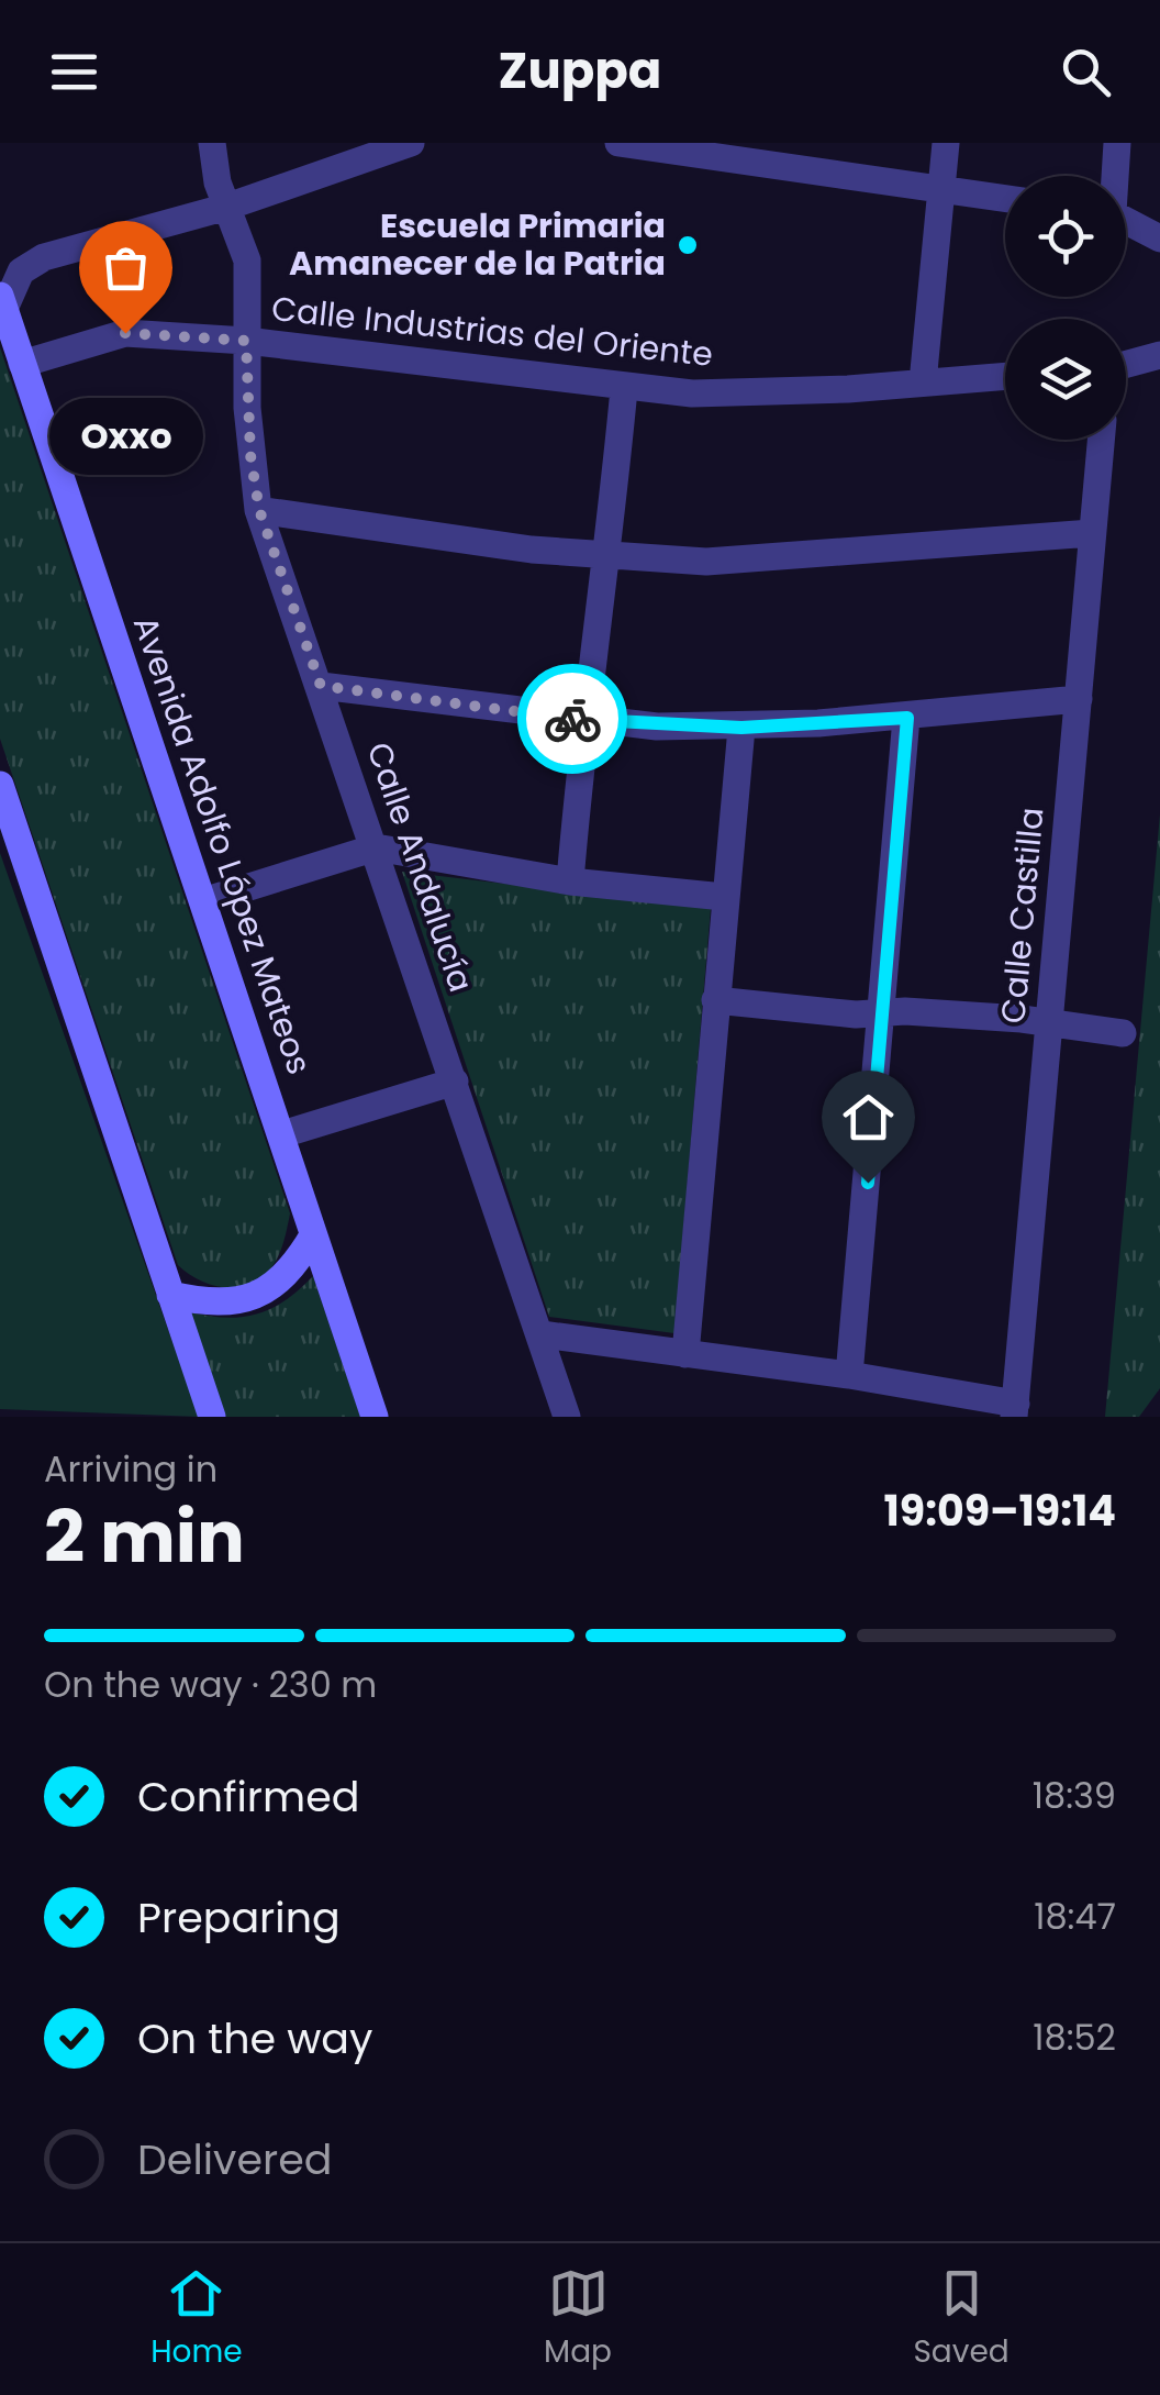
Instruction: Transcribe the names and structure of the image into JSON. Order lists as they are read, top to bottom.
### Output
{
  "streets": {
    "main road": ["Avenida Adolfo López Mateos"],
    "street": ["Calle Industrias del Oriente", "Calle Andalucía", "Calle Castilla"]
  },
  "crossings": [
    ["Calle Industrias del Oriente", "Avenida Adolfo López Mateos"],
    ["Calle Industrias del Oriente", "Calle Andalucía"]
  ],
  "places": ["Escuela Primaria Amanecer de la Patria", "Oxxo"],
  "page": {
    "header": "Zuppa",
    "bubble": "Oxxo",
    "heading": ["2 min", "Arriving in", "19:09–19:14"],
    "bar": "On the way · 230 m",
    "list": [
      ["Confirmed", "18:39"],
      ["Preparing", "18:47"],
      ["On the way", "18:52"],
      "Delivered"
    ],
    "tabs": ["Home", "Map", "Saved"]
  }
}
